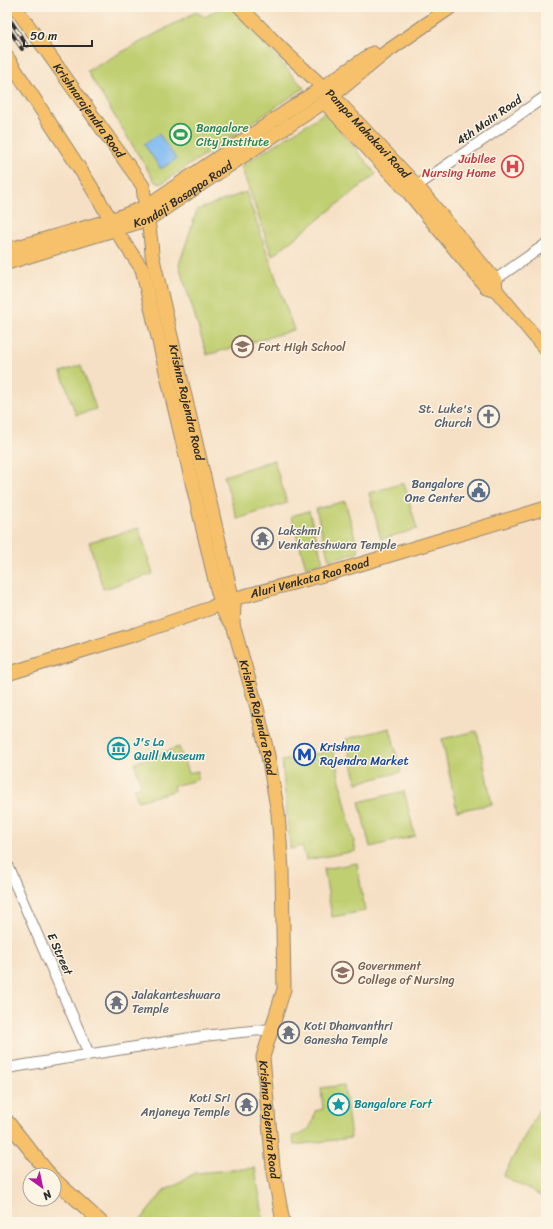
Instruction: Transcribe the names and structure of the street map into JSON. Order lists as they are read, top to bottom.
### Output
{
  "streets": {
    "main road": [
      "Krishnarajendra Road",
      "Pampa Mahakavi Road",
      "Kondaji Basappa Road",
      "Krishna Rajendra Road",
      "Aluri Venkata Rao Road"
    ],
    "street": ["4th Main Road", "E Street"]
  },
  "crossings": [
    ["Krishnarajendra Road", "Kondaji Basappa Road"],
    ["Krishnarajendra Road", "Krishna Rajendra Road"],
    ["4th Main Road", "Pampa Mahakavi Road"],
    ["Pampa Mahakavi Road", "Kondaji Basappa Road"],
    ["Kondaji Basappa Road", "Krishna Rajendra Road"],
    ["Krishna Rajendra Road", "Aluri Venkata Rao Road"]
  ],
  "places": {
    "sports": ["Bangalore City Institute"],
    "hospital": ["Jubilee Nursing Home"],
    "school or university": ["Fort High School", "Government College of Nursing"],
    "church": ["St. Luke's Church"],
    "public building": ["Bangalore One Center"],
    "temple": [
      "Lakshmi Venkateshwara Temple",
      "Jalakanteshwara Temple",
      "Koti Dhanvanthri Ganesha Temple",
      "Koti Sri Anjaneya Temple"
    ],
    "museum": ["J's La Quill Museum"],
    "metro station": ["Krishna Rajendra Market"],
    "place": ["Bangalore Fort"]
  },
  "scale_bar": "50 m",
  "north": "bottom right"
}
